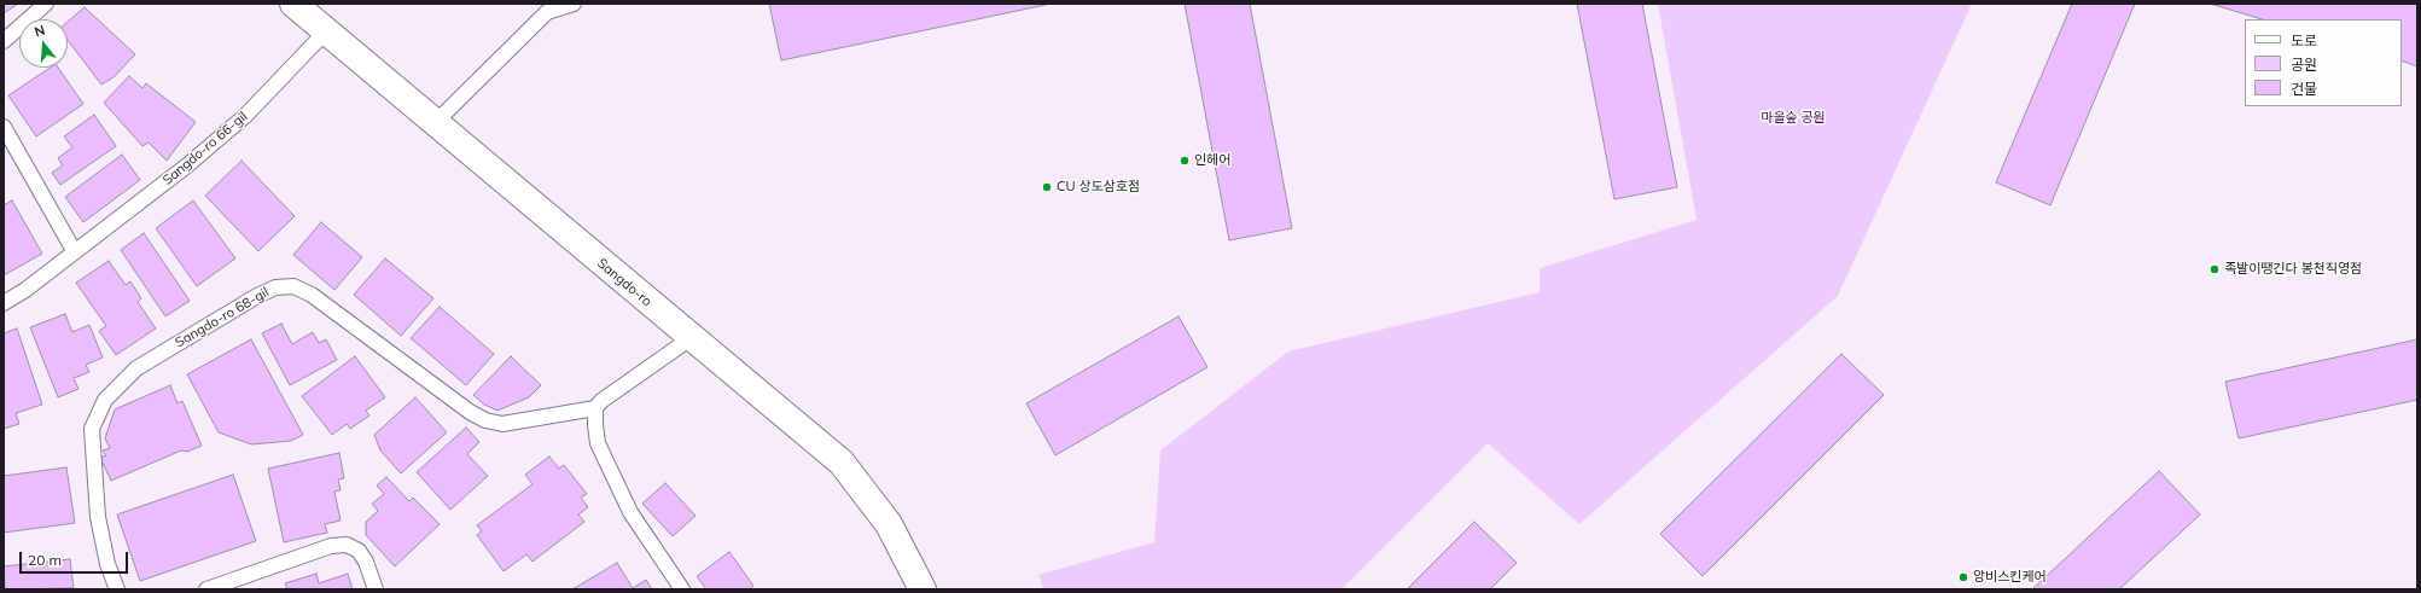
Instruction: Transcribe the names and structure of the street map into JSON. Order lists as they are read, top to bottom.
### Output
{
  "streets": {
    "main road": ["Sangdo-ro"],
    "lane": ["Sangdo-ro 66-gil", "Sangdo-ro 68-gil"]
  },
  "crossings": [
    ["Sangdo-ro 66-gil", "Sangdo-ro"]
  ],
  "parks": ["마을숲 공원"],
  "places": [
    "인헤어",
    "CU 상도삼호점",
    "족발이땡긴다 봉천직영점",
    "앙비스킨케어"
  ],
  "legend": ["도로", "공원", "건물"],
  "scale_bar": "20 m",
  "north": "top"
}
